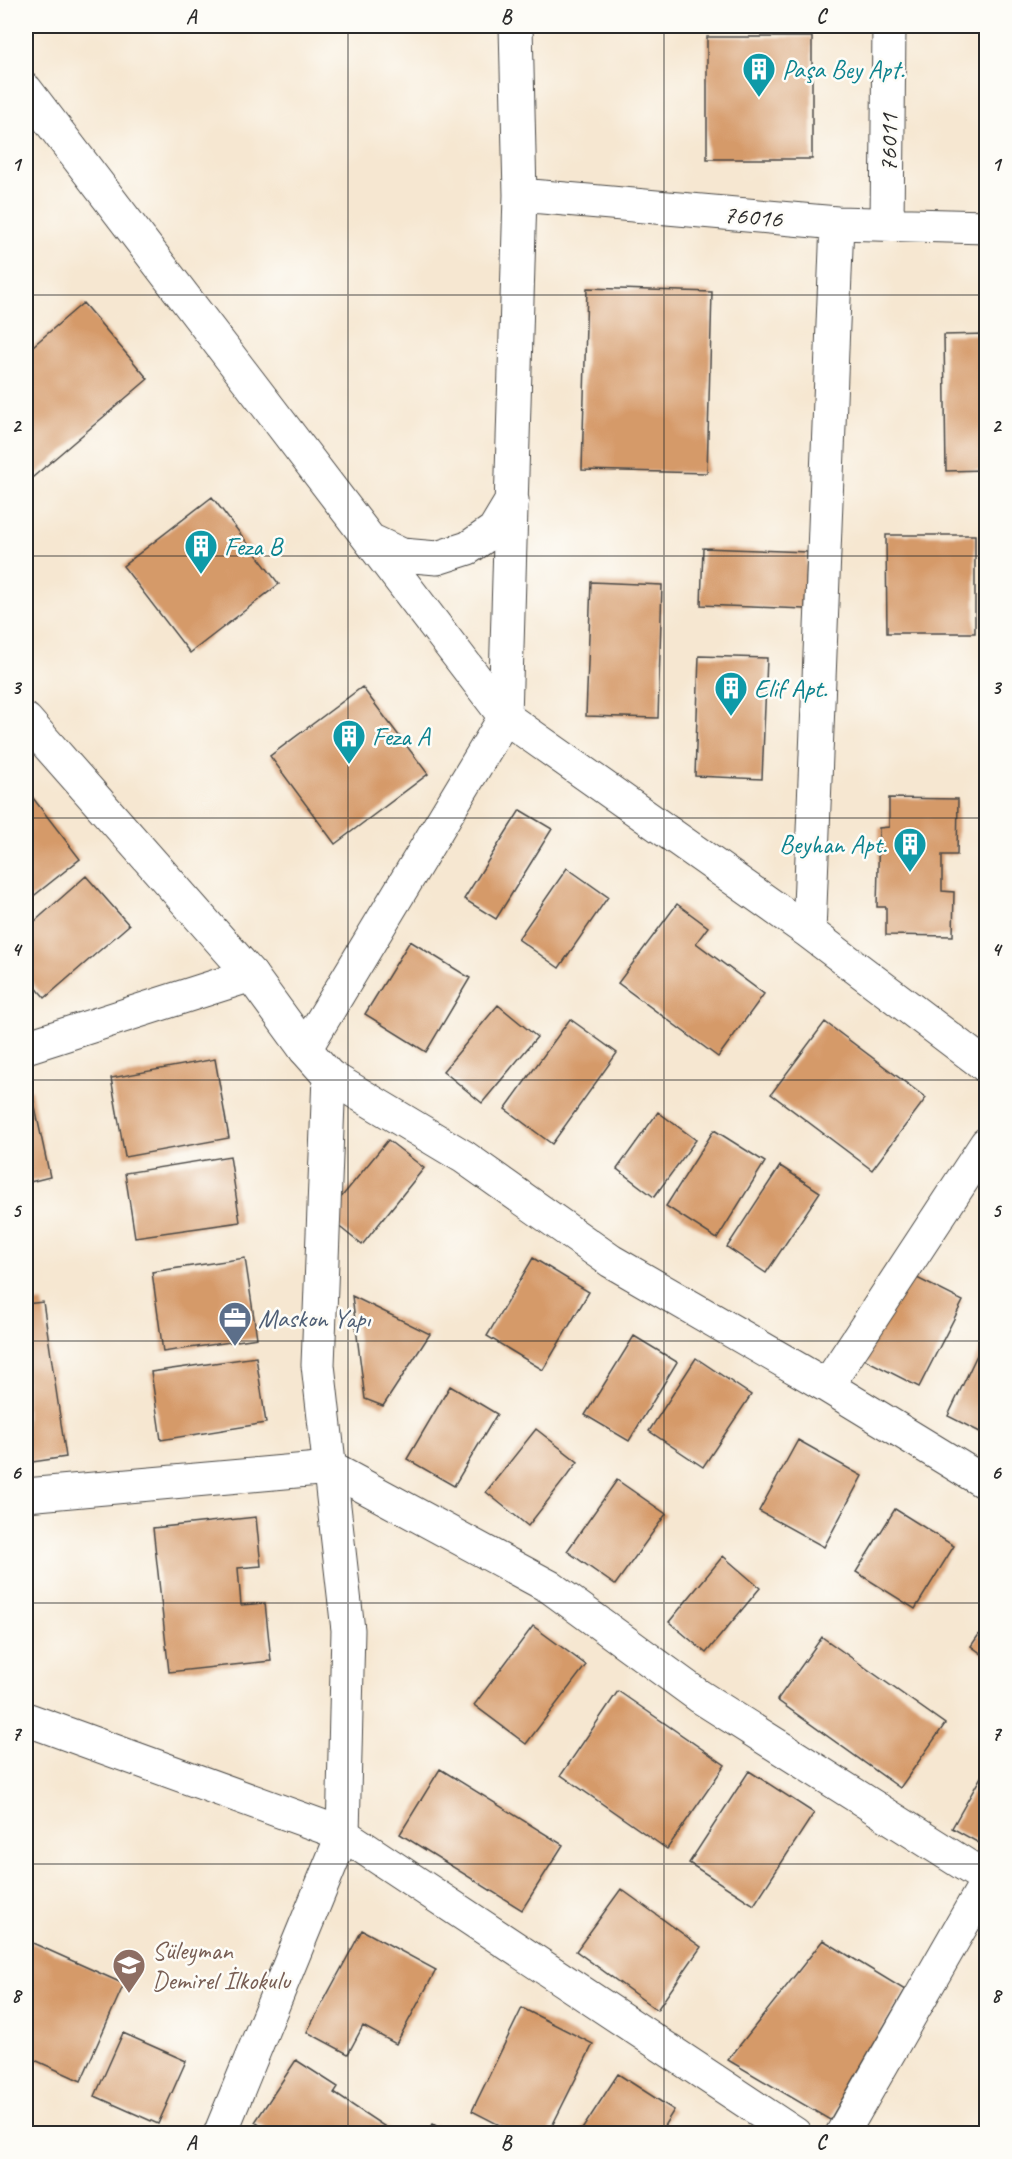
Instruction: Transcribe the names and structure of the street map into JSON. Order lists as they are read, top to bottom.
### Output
{
  "streets": {
    "street": ["76011", "76016"]
  },
  "crossings": [
    ["76011", "76016"]
  ],
  "places": {
    "building": [
      "Paşa Bey Apt.",
      "Feza B",
      "Elif Apt.",
      "Feza A",
      "Beyhan Apt."
    ],
    "office": ["Maskon Yapı"],
    "school or university": ["Süleyman Demirel İlkokulu"]
  },
  "grid": {
    "columns": ["A", "B", "C"],
    "rows": [
      "1",
      "2",
      "3",
      "4",
      "5",
      "6",
      "7",
      "8"
    ]
  }
}
